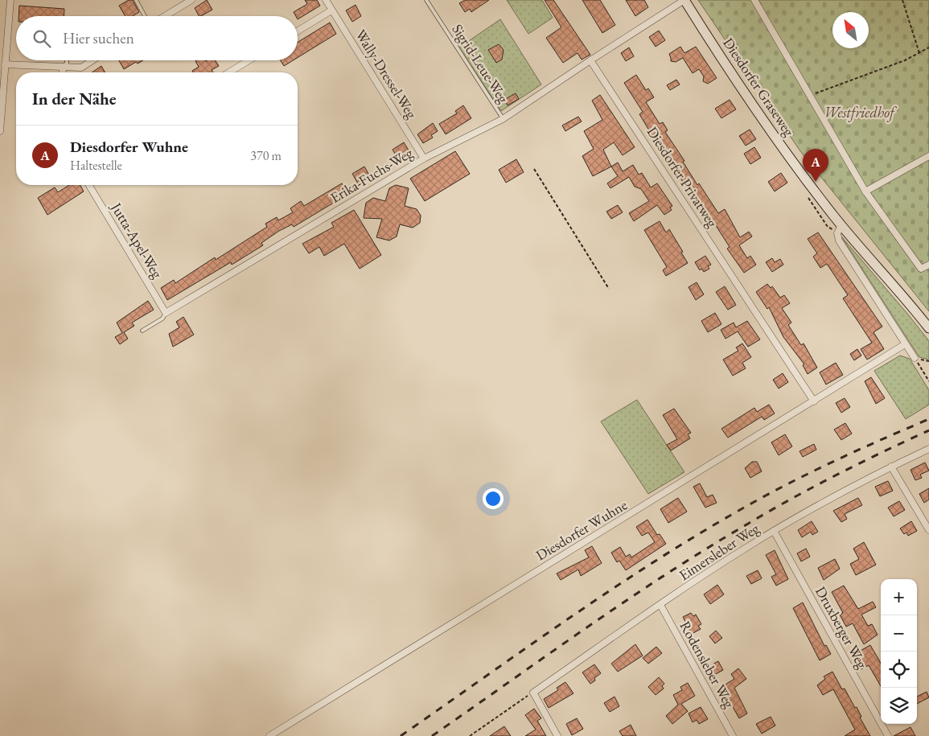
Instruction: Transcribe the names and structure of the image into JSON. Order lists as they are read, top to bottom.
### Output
{
  "streets": {
    "main road": ["Diesdorfer Graseweg"],
    "street": [
      "Wally-Dressel-Weg",
      "Erika-Fuchs-Weg",
      "Diesdorfer Privatweg",
      "Jutta-Apel-Weg",
      "Diesdorfer Wuhne",
      "Eimersleber Weg",
      "Druxberger Weg",
      "Rodensleber Weg"
    ],
    "lane": ["Sigrid-Leue-Weg"]
  },
  "crossings": [
    ["Sigrid-Leue-Weg", "Erika-Fuchs-Weg"],
    ["Wally-Dressel-Weg", "Erika-Fuchs-Weg"],
    ["Erika-Fuchs-Weg", "Diesdorfer Privatweg"],
    ["Erika-Fuchs-Weg", "Jutta-Apel-Weg"],
    ["Diesdorfer Privatweg", "Diesdorfer Wuhne"],
    ["Eimersleber Weg", "Druxberger Weg"],
    ["Eimersleber Weg", "Rodensleber Weg"]
  ],
  "parks": ["Westfriedhof"],
  "north": "top left",
  "page": {
    "search": "Hier suchen",
    "heading": "In der Nähe",
    "list": [
      {
        "mark": "A",
        "name": "Diesdorfer Wuhne",
        "note": "Haltestelle",
        "value": "370 m"
      }
    ],
    "pins": "A",
    "map_buttons": ["+", "−"]
  }
}
